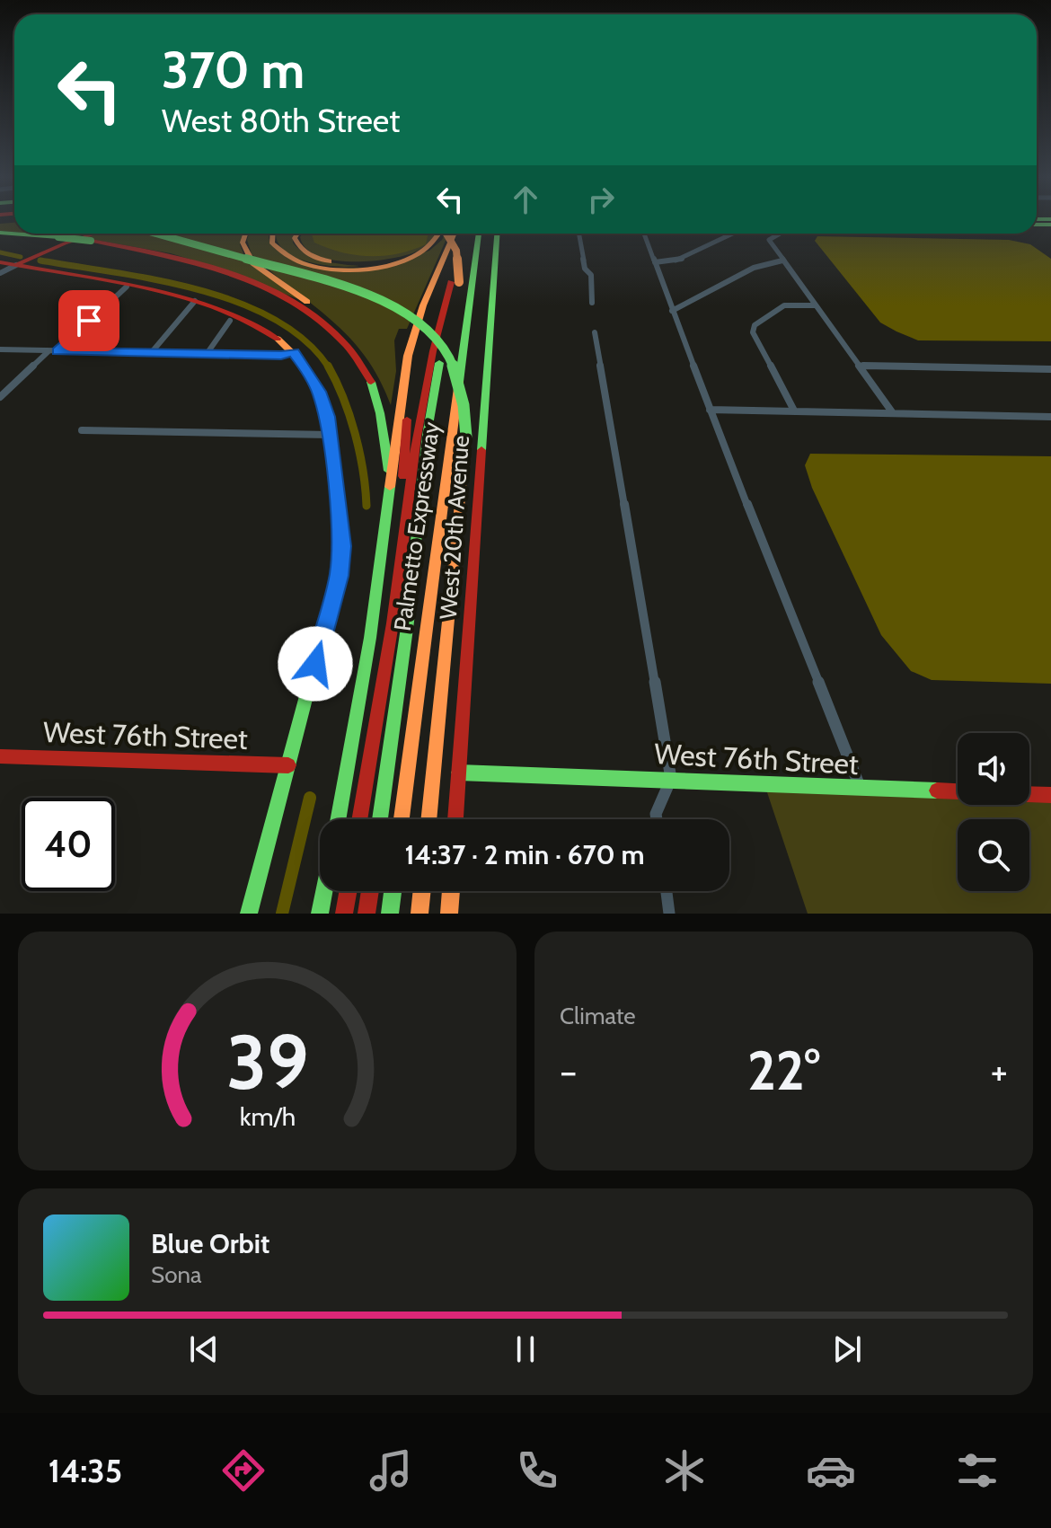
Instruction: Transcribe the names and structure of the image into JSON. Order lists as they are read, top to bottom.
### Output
{
  "streets": {
    "main road": ["Palmetto Expressway", "West 20th Avenue", "West 76th Street"]
  },
  "crossings": [
    ["West 20th Avenue", "West 76th Street"]
  ],
  "page": {
    "turn": ["370 m", "West 80th Street"],
    "limit": "40",
    "trip": "14:37 · 2 min · 670 m",
    "tile": "Climate",
    "heat": ["−", "22°", "+"],
    "song": ["Blue Orbit", "Sona"],
    "tabs": "14:35",
    "gauge": ["39", "km/h"]
  }
}
